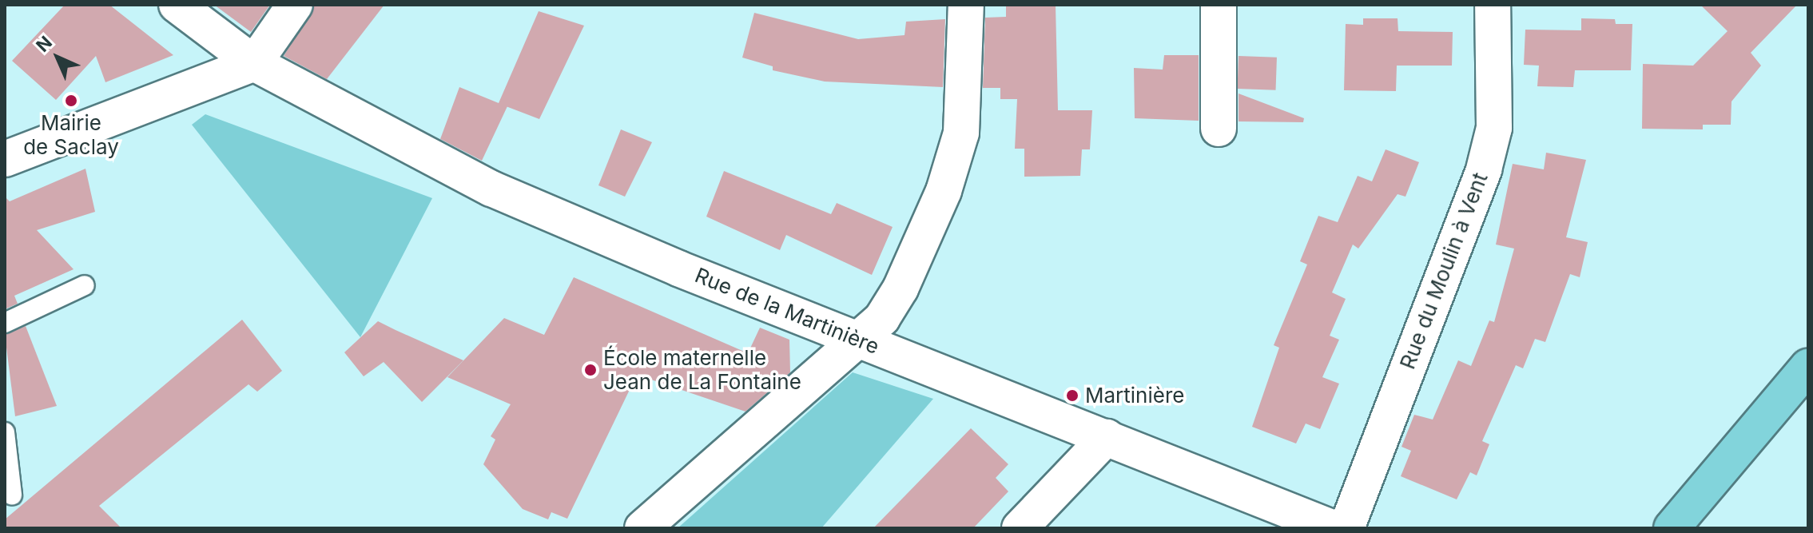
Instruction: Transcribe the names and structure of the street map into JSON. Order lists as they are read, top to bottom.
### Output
{
  "streets": {
    "street": ["Rue du Moulin à Vent", "Rue de la Martinière"]
  },
  "places": ["Mairie de Saclay", "École maternelle Jean de La Fontaine", "Martinière"],
  "north": "top left"
}
